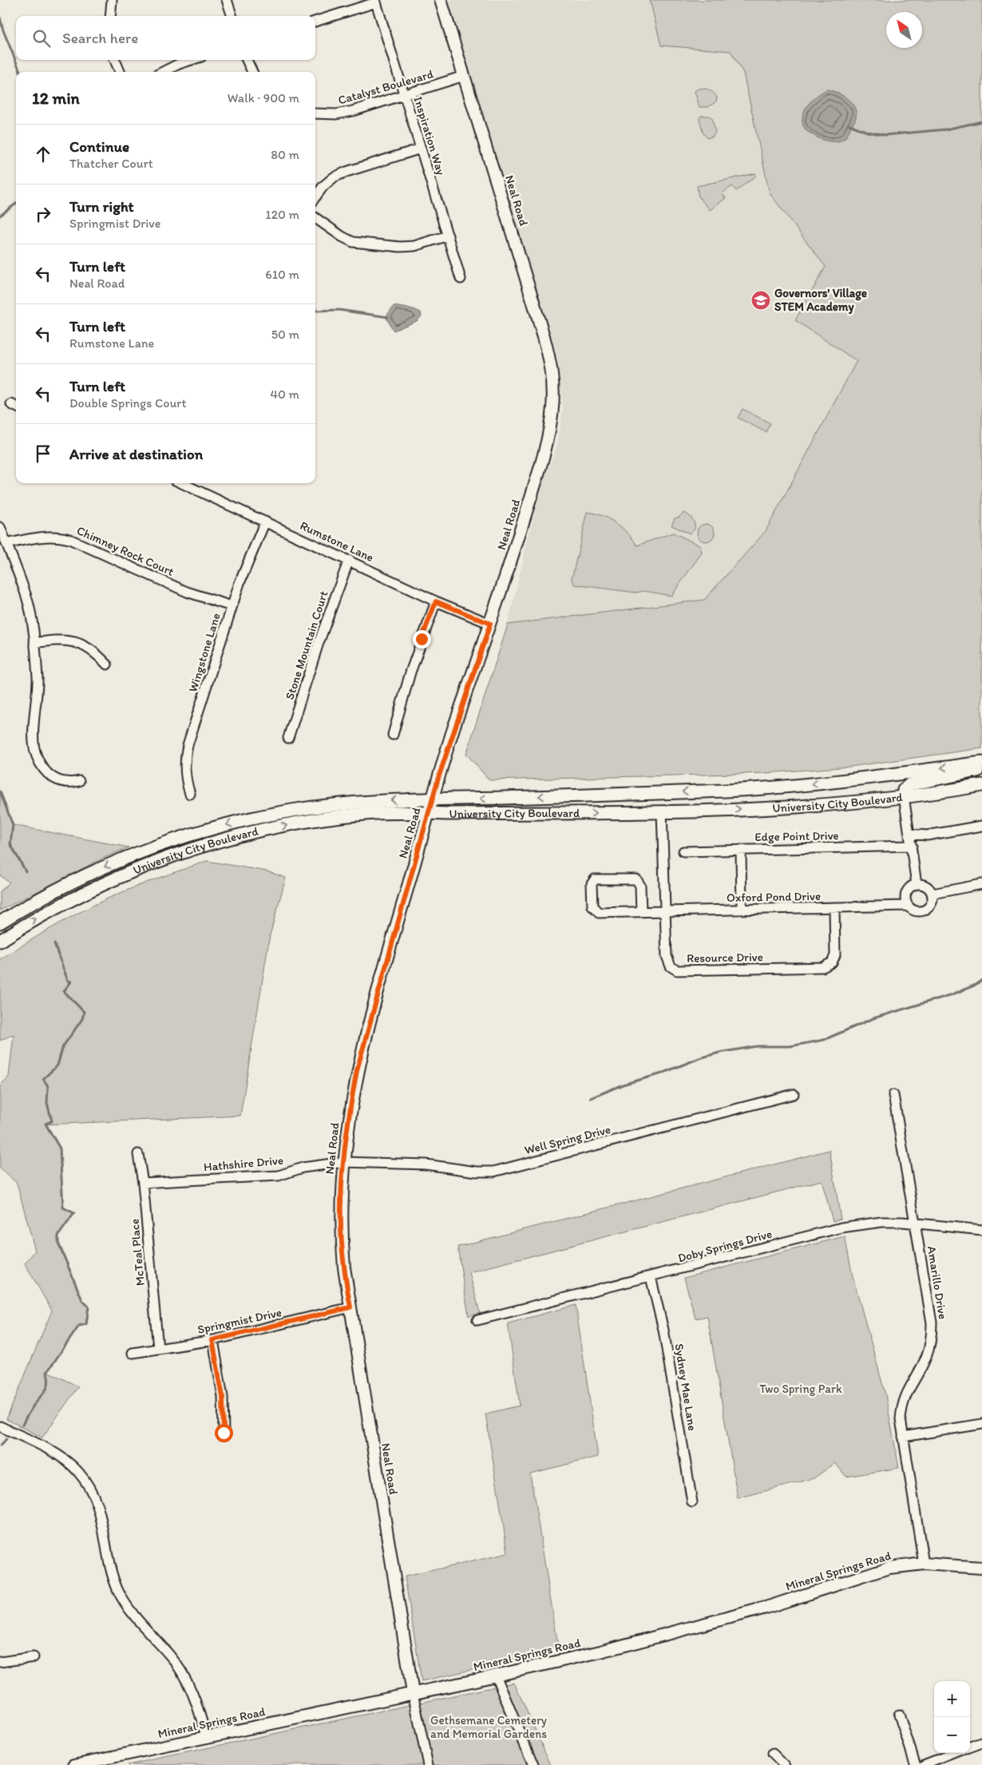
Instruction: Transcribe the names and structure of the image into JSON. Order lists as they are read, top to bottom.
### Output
{
  "streets": {
    "main road": ["University City Boulevard"],
    "street": [
      "Catalyst Boulevard",
      "Inspiration Way",
      "Neal Road",
      "Rumstone Lane",
      "Chimney Rock Court",
      "Stone Mountain Court",
      "Wingstone Lane",
      "Edge Point Drive",
      "Oxford Pond Drive",
      "Resource Drive",
      "Well Spring Drive",
      "Hathshire Drive",
      "Doby Springs Drive",
      "McTeal Place",
      "Amarillo Drive",
      "Springmist Drive",
      "Sydney Mae Lane",
      "Mineral Springs Road"
    ]
  },
  "crossings": [
    ["Catalyst Boulevard", "Inspiration Way"],
    ["Catalyst Boulevard", "Neal Road"],
    ["Neal Road", "Rumstone Lane"],
    ["Neal Road", "University City Boulevard"],
    ["Neal Road", "Well Spring Drive"],
    ["Neal Road", "Hathshire Drive"],
    ["Neal Road", "Springmist Drive"],
    ["Neal Road", "Mineral Springs Road"],
    ["Rumstone Lane", "Stone Mountain Court"],
    ["Rumstone Lane", "Wingstone Lane"],
    ["Chimney Rock Court", "Wingstone Lane"],
    ["University City Boulevard", "Resource Drive"],
    ["Oxford Pond Drive", "Resource Drive"],
    ["Well Spring Drive", "Hathshire Drive"],
    ["Hathshire Drive", "McTeal Place"],
    ["Doby Springs Drive", "Amarillo Drive"],
    ["Doby Springs Drive", "Sydney Mae Lane"],
    ["McTeal Place", "Springmist Drive"],
    ["Amarillo Drive", "Mineral Springs Road"]
  ],
  "parks": ["Two Spring Park", "Gethsemane Cemetery and Memorial Gardens"],
  "places": {
    "school or university": ["Governors' Village STEM Academy"]
  },
  "north": "top left",
  "page": {
    "search": "Search here",
    "heading": ["12 min", "Walk · 900 m"],
    "list": [
      ["Continue", "Thatcher Court", "80 m"],
      ["Turn right", "Springmist Drive", "120 m"],
      ["Turn left", "Neal Road", "610 m"],
      ["Turn left", "Rumstone Lane", "50 m"],
      ["Turn left", "Double Springs Court", "40 m"],
      "Arrive at destination"
    ],
    "map_buttons": ["+", "−"]
  }
}
